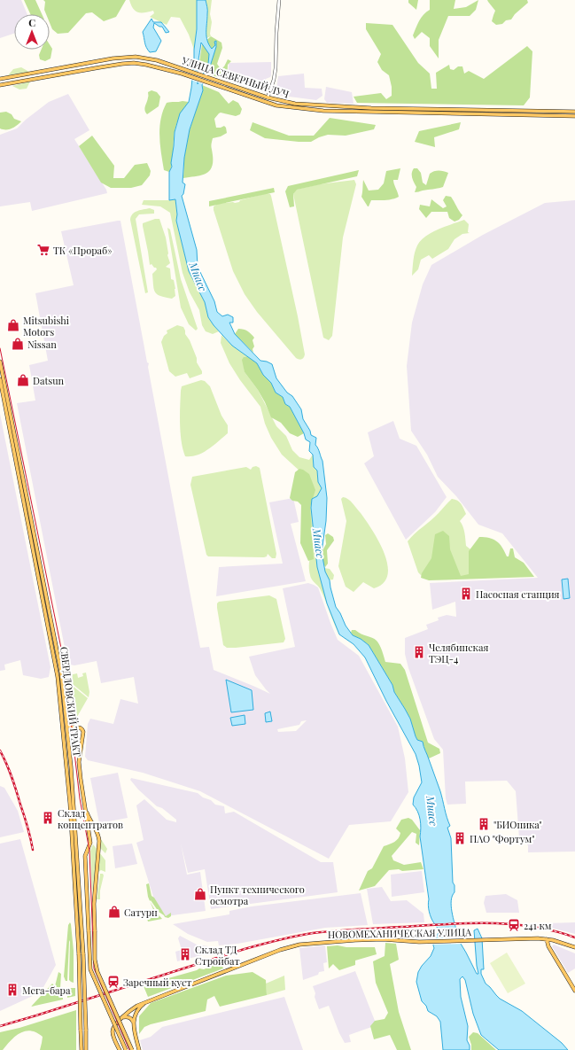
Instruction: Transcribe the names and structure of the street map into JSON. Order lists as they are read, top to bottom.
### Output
{
  "streets": {
    "main road": ["УЛИЦА СЕВЕРНЫЙ ЛУЧ", "СВЕРДЛОВСКИЙ ТРАКТ", "НОВОМЕХАНИЧЕСКАЯ УЛИЦА"]
  },
  "water": ["Миасс"],
  "places": {
    "supermarket": ["ТК «Прораб»"],
    "shop": [
      "Mitsubishi Motors",
      "Nissan",
      "Datsun",
      "Пункт технического осмотра",
      "Сатурн"
    ],
    "building": [
      "Насосная станция",
      "Челябинская ТЭЦ-4",
      "Склад концентратов",
      "\"БИОника\"",
      "ПАО \"Фортум\"",
      "Склад ТД Стройбат",
      "Мега-бара"
    ],
    "station": ["241 км", "Заречный куст"]
  },
  "north": "top"
}
